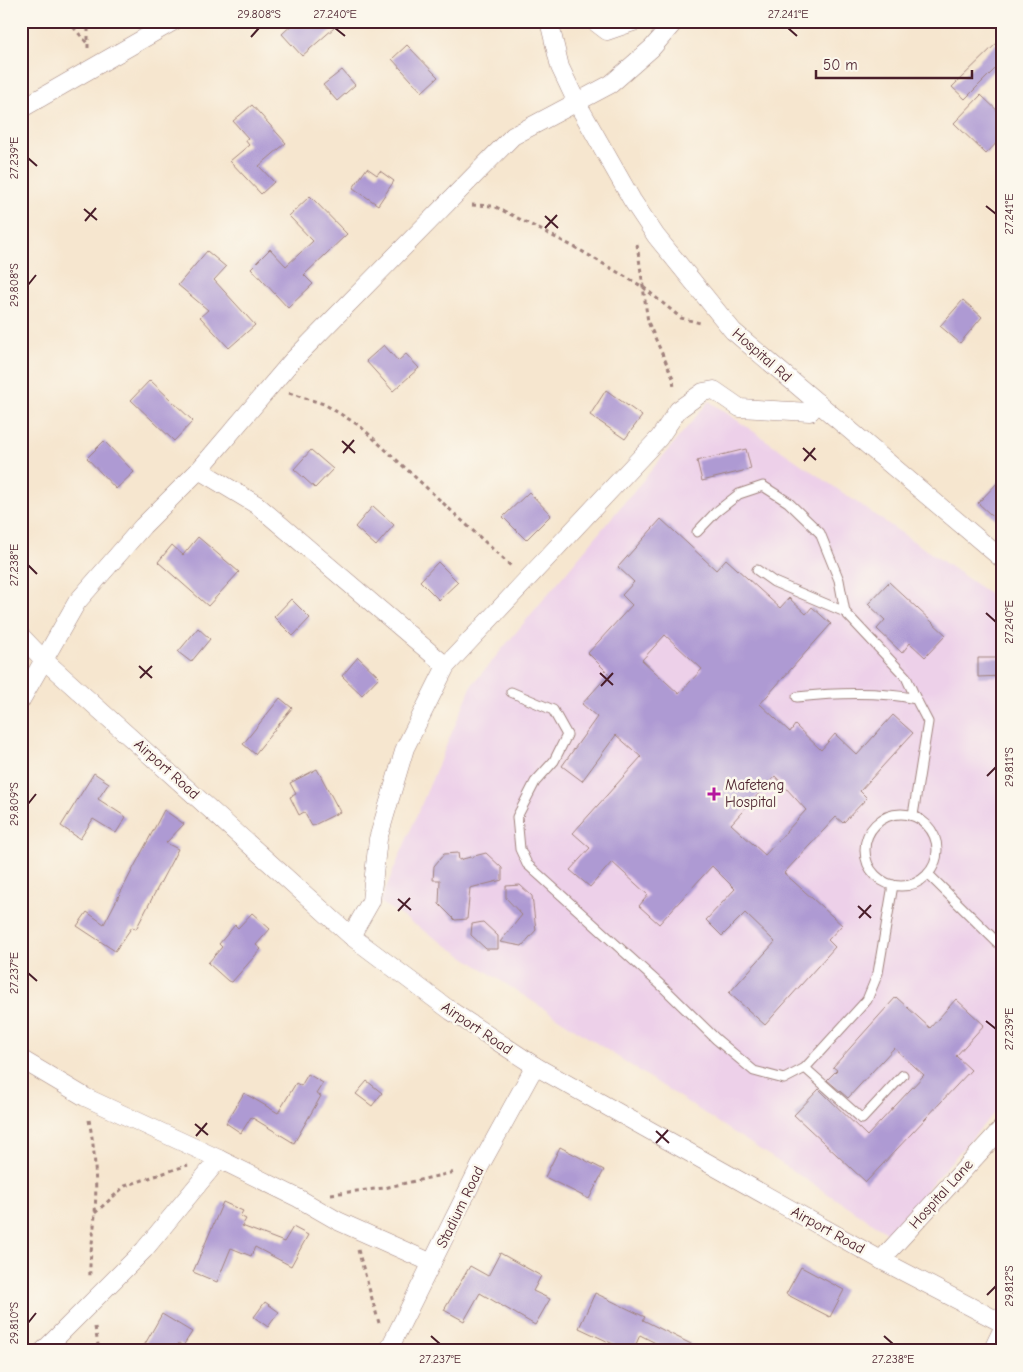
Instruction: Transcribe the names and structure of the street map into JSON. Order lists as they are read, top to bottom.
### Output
{
  "streets": {
    "street": [
      "Hospital Rd",
      "Airport Road",
      "Hospital Lane",
      "Stadium Road"
    ]
  },
  "crossings": [
    ["Airport Road", "Hospital Lane"],
    ["Airport Road", "Stadium Road"]
  ],
  "places": {
    "health": ["Mafeteng Hospital"]
  },
  "scale_bar": "50 m",
  "coordinates": [
    "29.808°S",
    "27.240°E",
    "27.241°E",
    "27.239°E",
    "27.238°E",
    "29.811°S",
    "29.809°S",
    "27.237°E",
    "29.812°S",
    "29.810°S"
  ]
}
